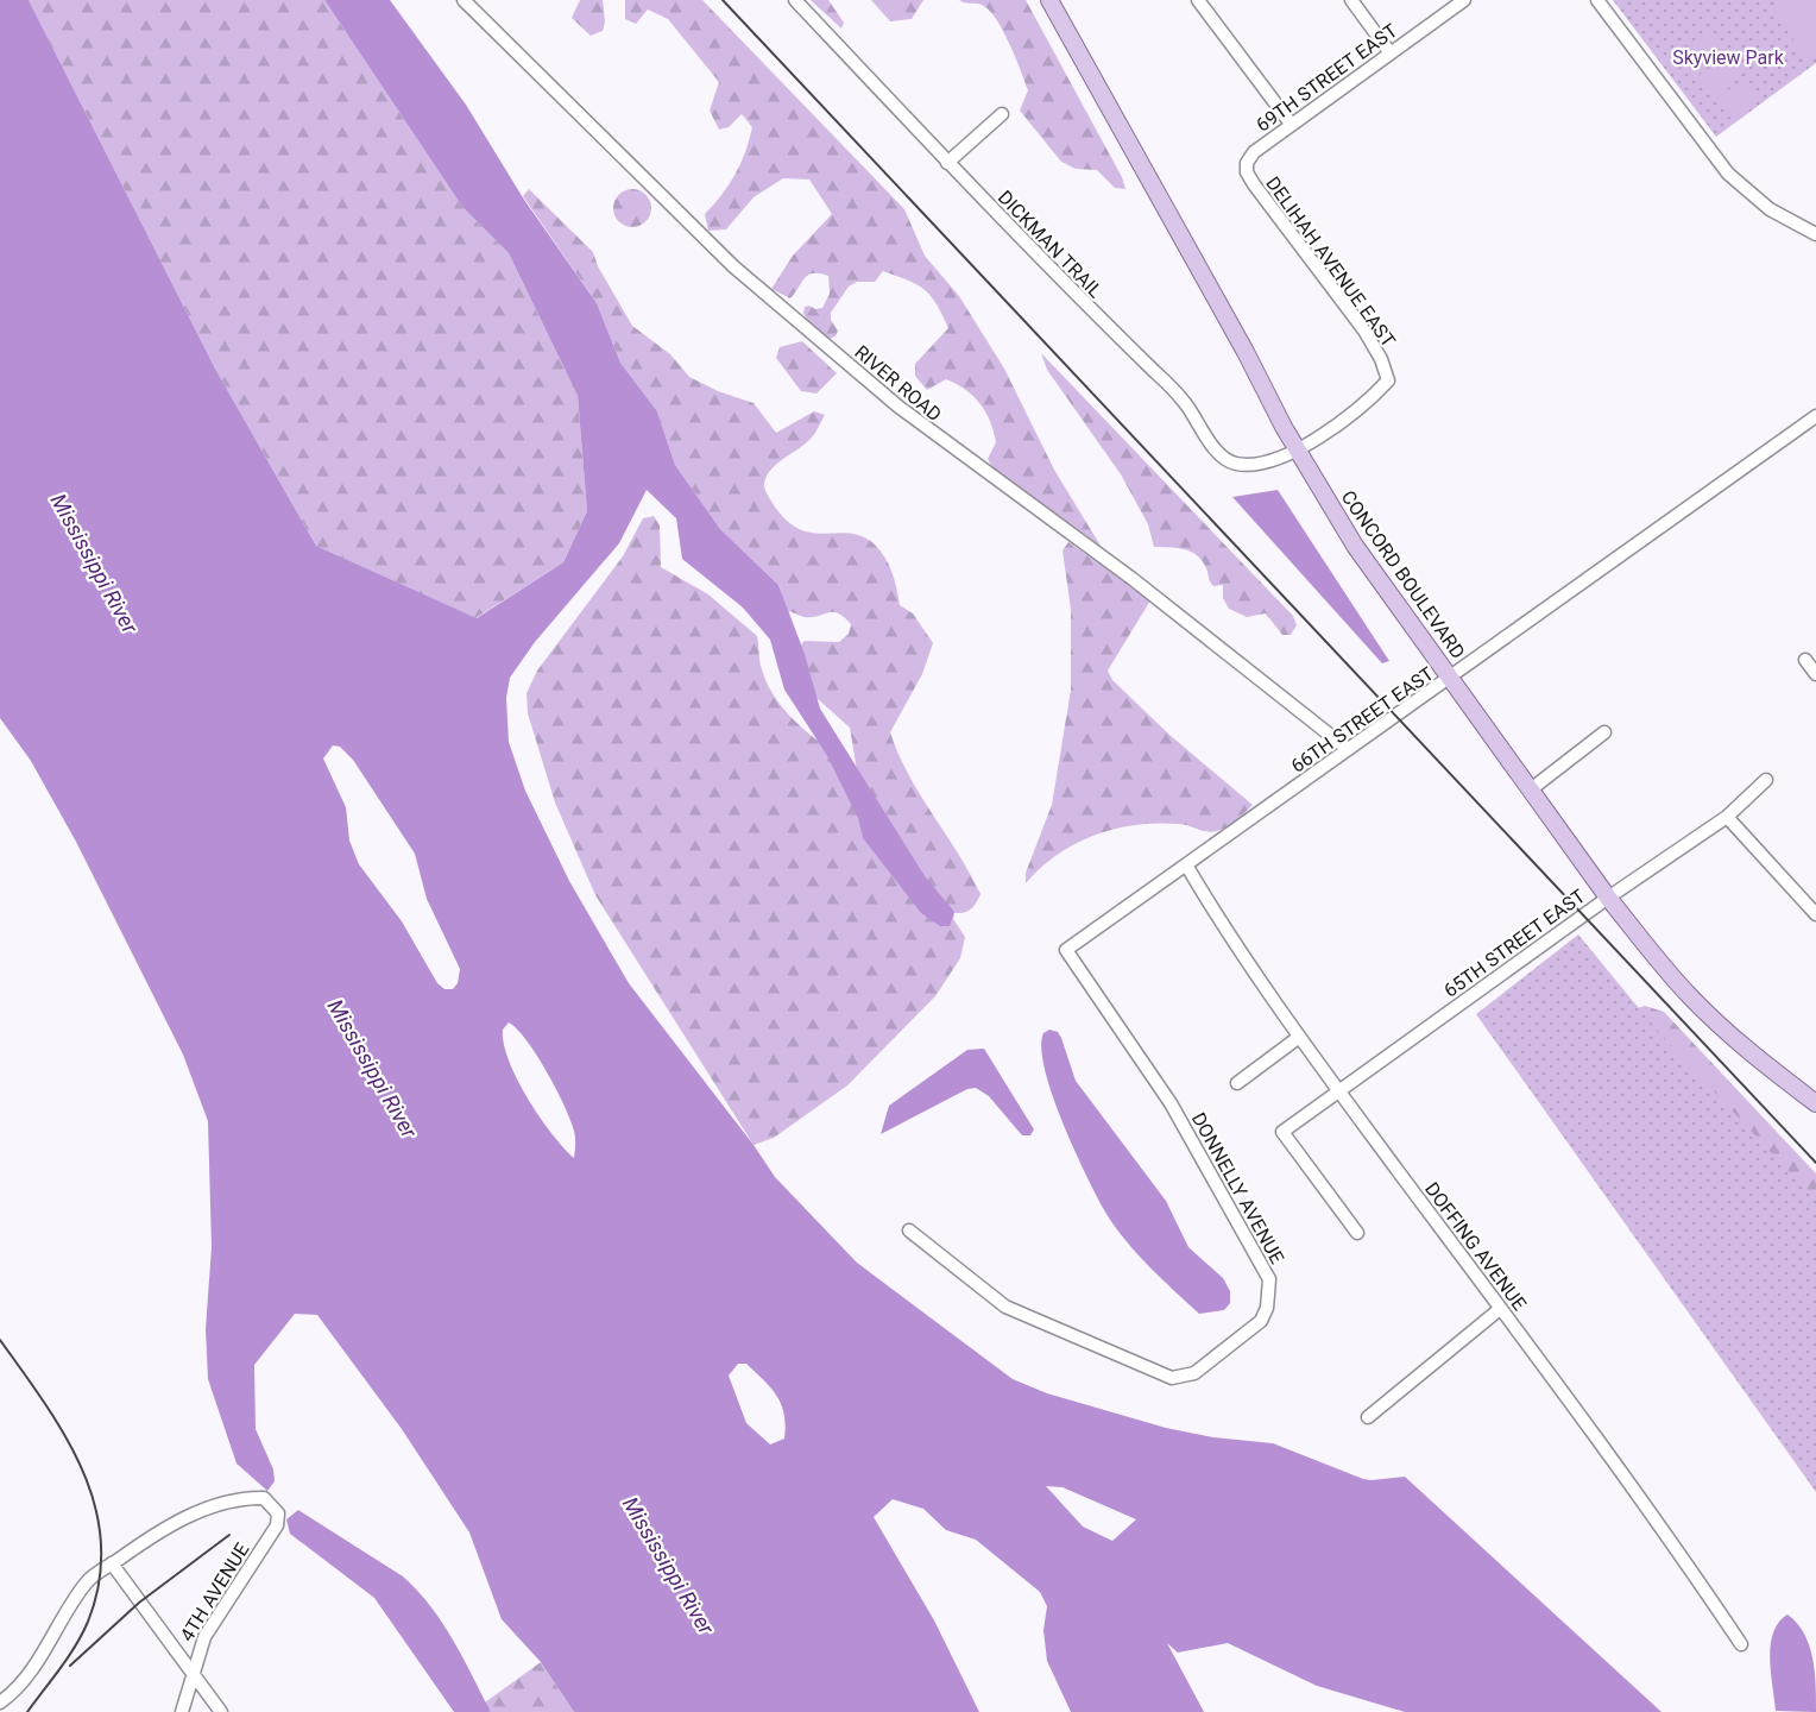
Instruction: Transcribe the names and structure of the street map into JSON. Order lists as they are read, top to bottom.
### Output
{
  "streets": {
    "main road": ["CONCORD BOULEVARD"],
    "street": [
      "69TH STREET EAST",
      "DICKMAN TRAIL",
      "DELIHAH AVENUE EAST",
      "RIVER ROAD",
      "66TH STREET EAST",
      "65TH STREET EAST",
      "DONNELLY AVENUE",
      "DOFFING AVENUE",
      "4TH AVENUE"
    ]
  },
  "crossings": [
    ["69TH STREET EAST", "DELIHAH AVENUE EAST"],
    ["DICKMAN TRAIL", "DELIHAH AVENUE EAST"],
    ["DICKMAN TRAIL", "CONCORD BOULEVARD"],
    ["RIVER ROAD", "66TH STREET EAST"],
    ["CONCORD BOULEVARD", "66TH STREET EAST"],
    ["CONCORD BOULEVARD", "65TH STREET EAST"],
    ["66TH STREET EAST", "DONNELLY AVENUE"],
    ["66TH STREET EAST", "DOFFING AVENUE"],
    ["65TH STREET EAST", "DOFFING AVENUE"]
  ],
  "water": ["Mississippi River"],
  "parks": ["Skyview Park"]
}
